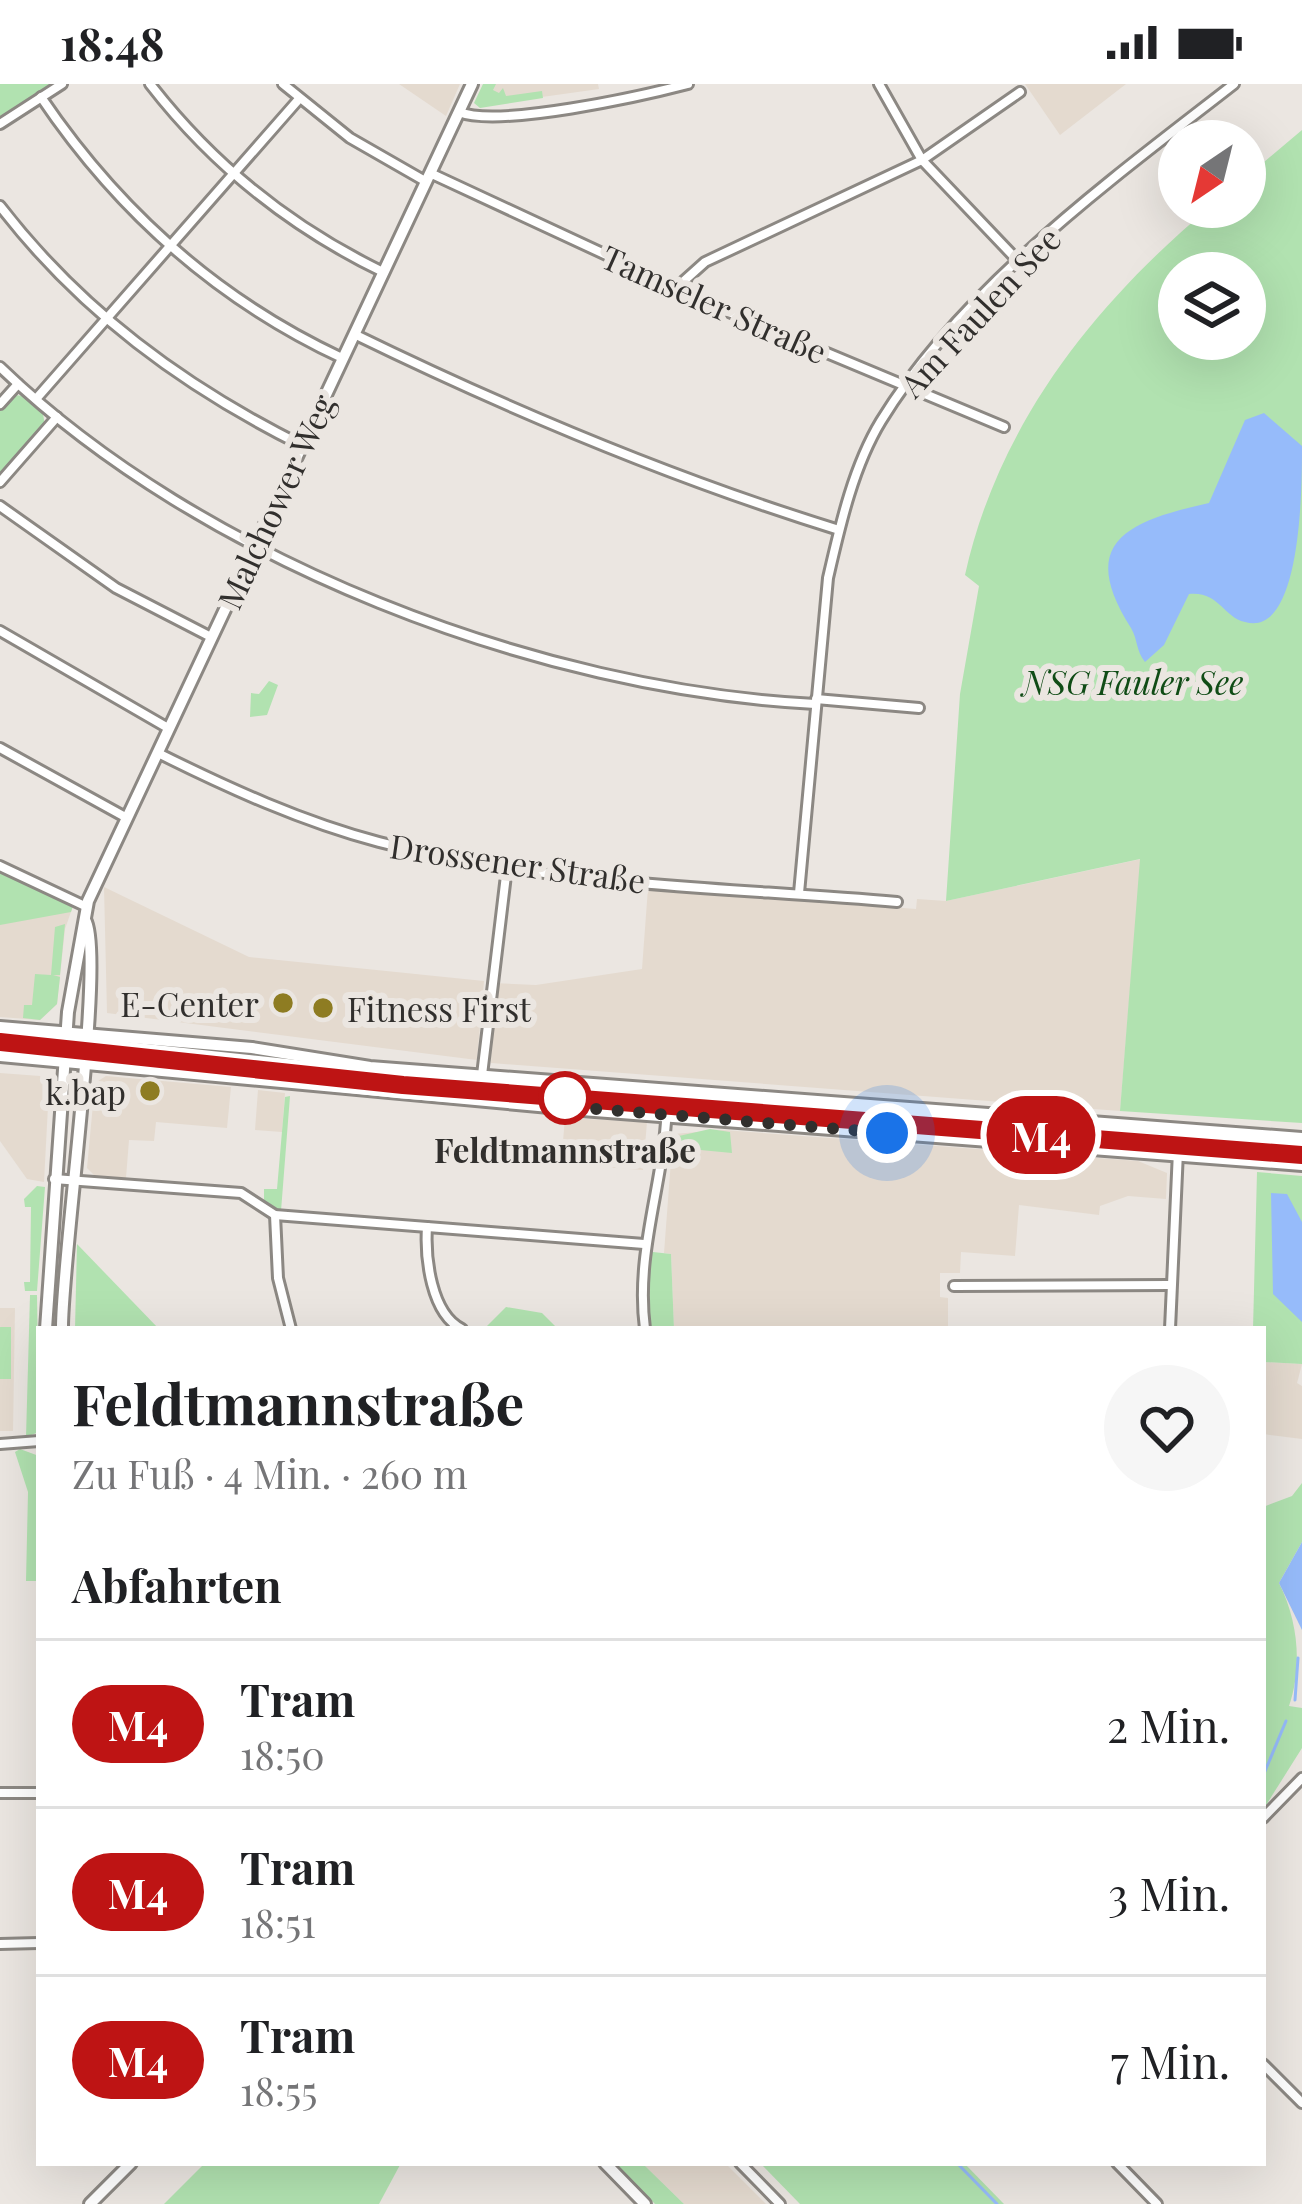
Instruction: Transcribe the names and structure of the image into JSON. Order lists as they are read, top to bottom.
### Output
{
  "streets": {
    "main road": ["Malchower Weg"],
    "street": ["Tamseler Straße", "Am Faulen See", "Drossener Straße"]
  },
  "crossings": [
    ["Tamseler Straße", "Am Faulen See"],
    ["Tamseler Straße", "Malchower Weg"],
    ["Am Faulen See", "Drossener Straße"],
    ["Malchower Weg", "Drossener Straße"]
  ],
  "parks": ["NSG Fauler See"],
  "places": [
    "E-Center",
    "Fitness First",
    "k.bap",
    "Feldtmannstraße"
  ],
  "lines": ["tram line M4"],
  "north": "bottom left",
  "page": {
    "status": "18:48",
    "on_map": "M4",
    "heading": [
      ["Feldtmannstraße", "Zu Fuß · 4 Min. · 260 m"],
      "Abfahrten"
    ],
    "list": [
      {
        "mark": "M4",
        "name": "Tram",
        "note": "18:50",
        "value": "2 Min."
      },
      {
        "mark": "M4",
        "name": "Tram",
        "note": "18:51",
        "value": "3 Min."
      },
      {
        "mark": "M4",
        "name": "Tram",
        "note": "18:55",
        "value": "7 Min."
      }
    ]
  }
}
